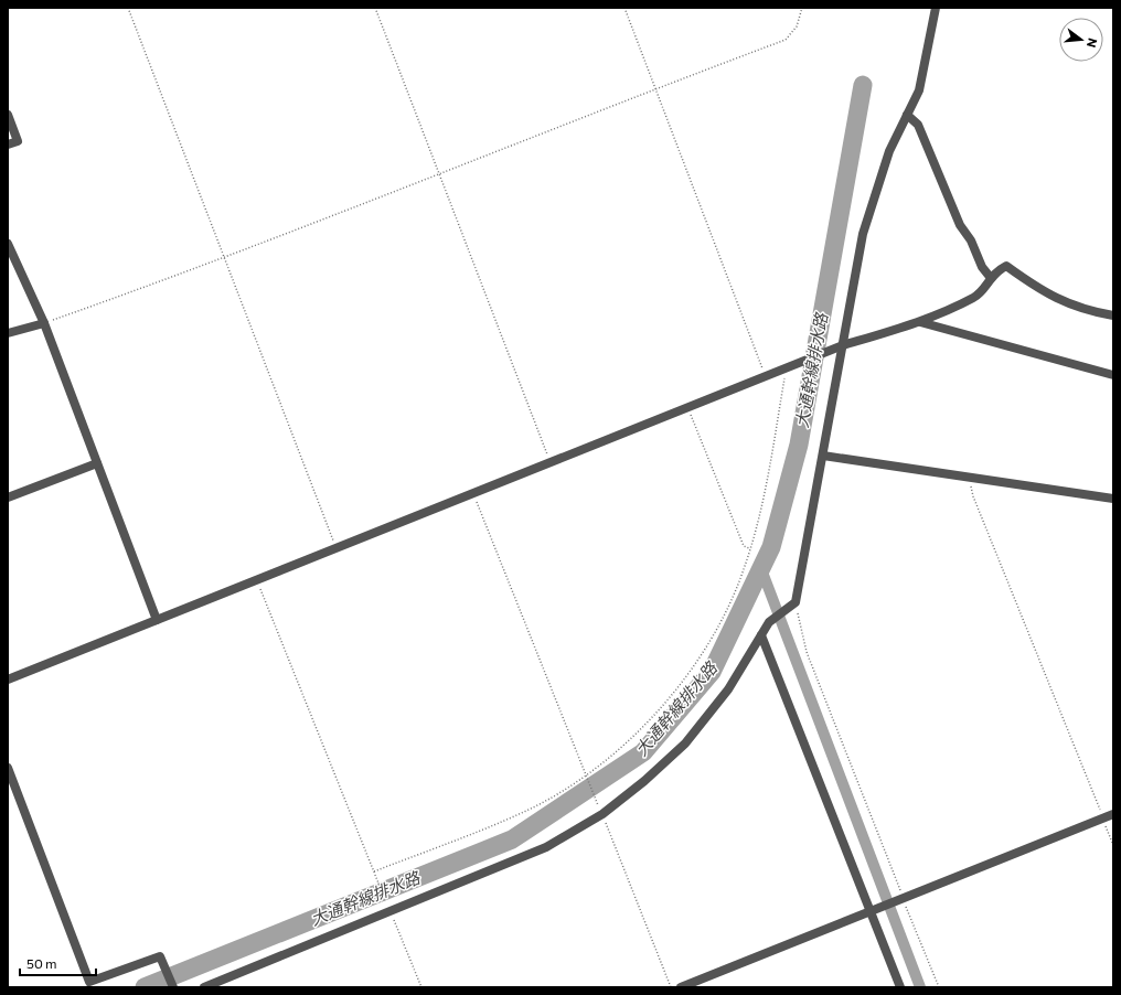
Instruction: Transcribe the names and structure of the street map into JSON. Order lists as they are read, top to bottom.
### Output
{
  "water": ["大通幹線排水路"],
  "scale_bar": "50 m",
  "north": "right"
}
